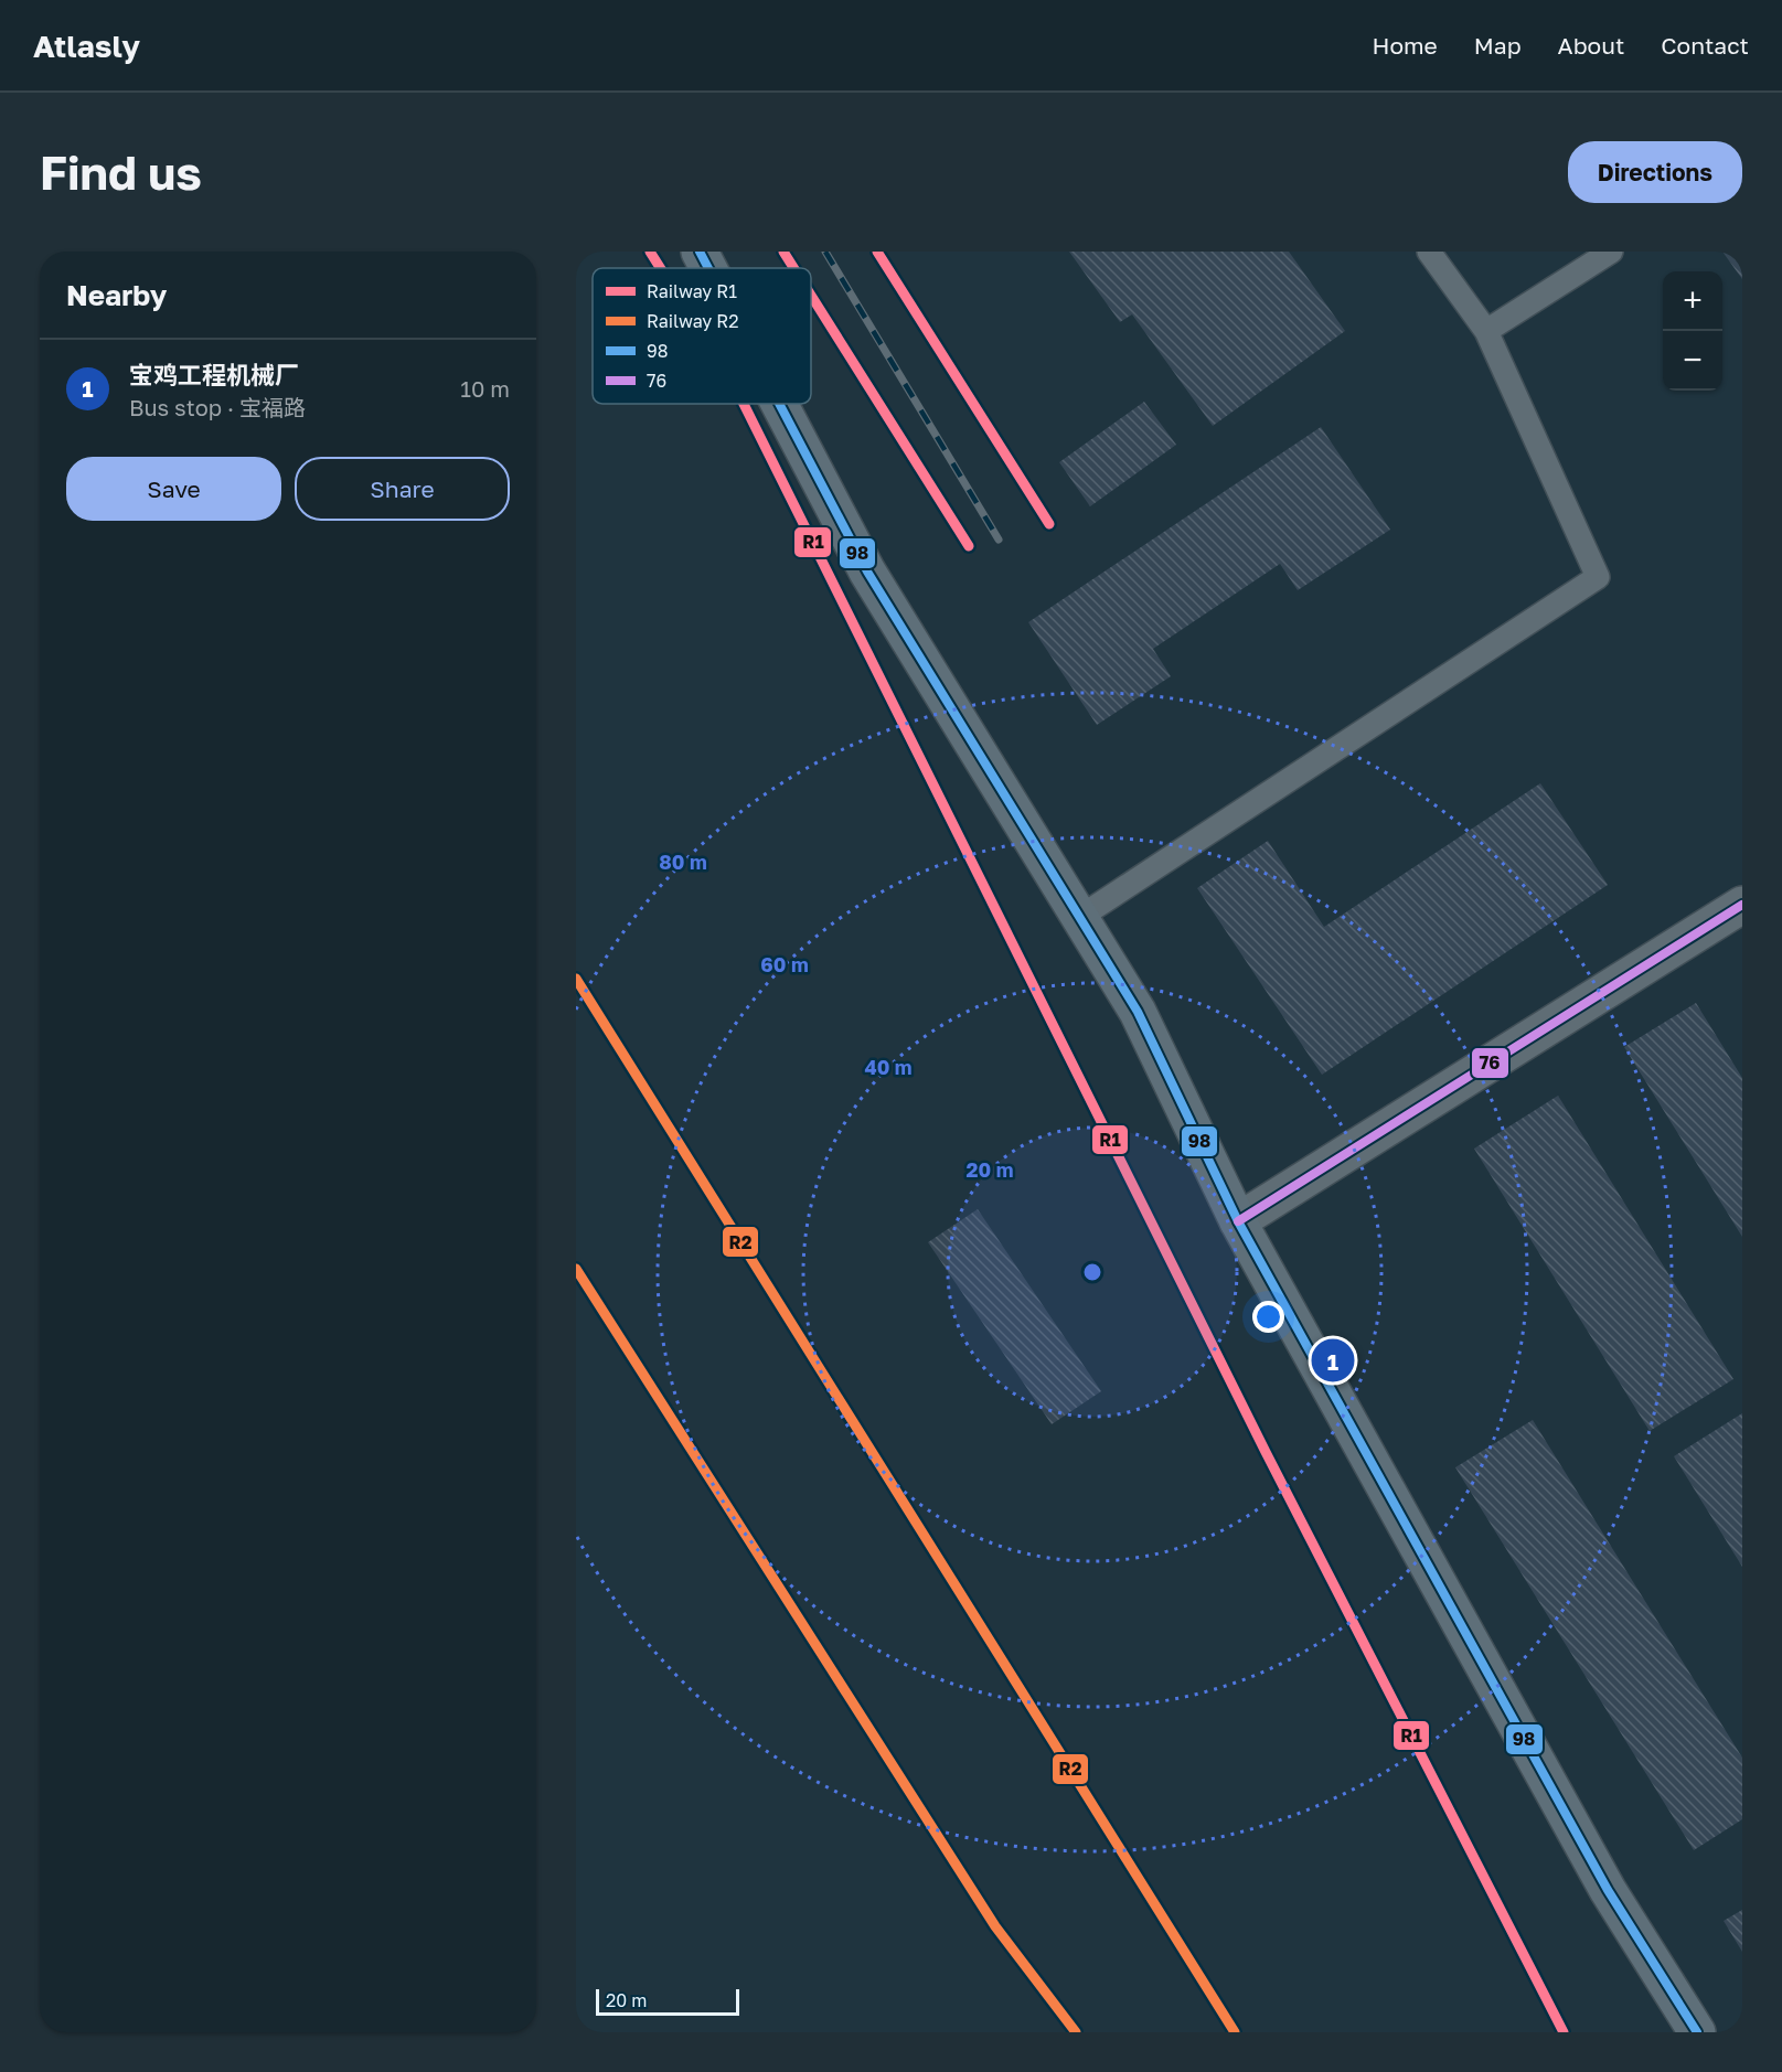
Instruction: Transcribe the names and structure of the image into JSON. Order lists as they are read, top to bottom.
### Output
{
  "lines": [
    "rail line R1",
    "transit line 98",
    "transit line 76",
    "rail line R2"
  ],
  "legend": [
    "Railway R1",
    "Railway R2",
    "98",
    "76"
  ],
  "scale_bar": "20 m",
  "page": {
    "header": "Atlasly",
    "nav": [
      "Home",
      "Map",
      "About",
      "Contact"
    ],
    "buttons": [
      "Directions",
      ["Save", "Share"]
    ],
    "title": "Find us",
    "heading": "Nearby",
    "map_buttons": ["+", "−"],
    "list": [
      {
        "mark": "1",
        "name": "宝鸡工程机械厂",
        "note": "Bus stop · 宝福路",
        "value": "10 m"
      }
    ],
    "pins": "1",
    "scale": "20 m"
  },
  "rings": [
    "80 m",
    "60 m",
    "40 m",
    "20 m"
  ]
}
